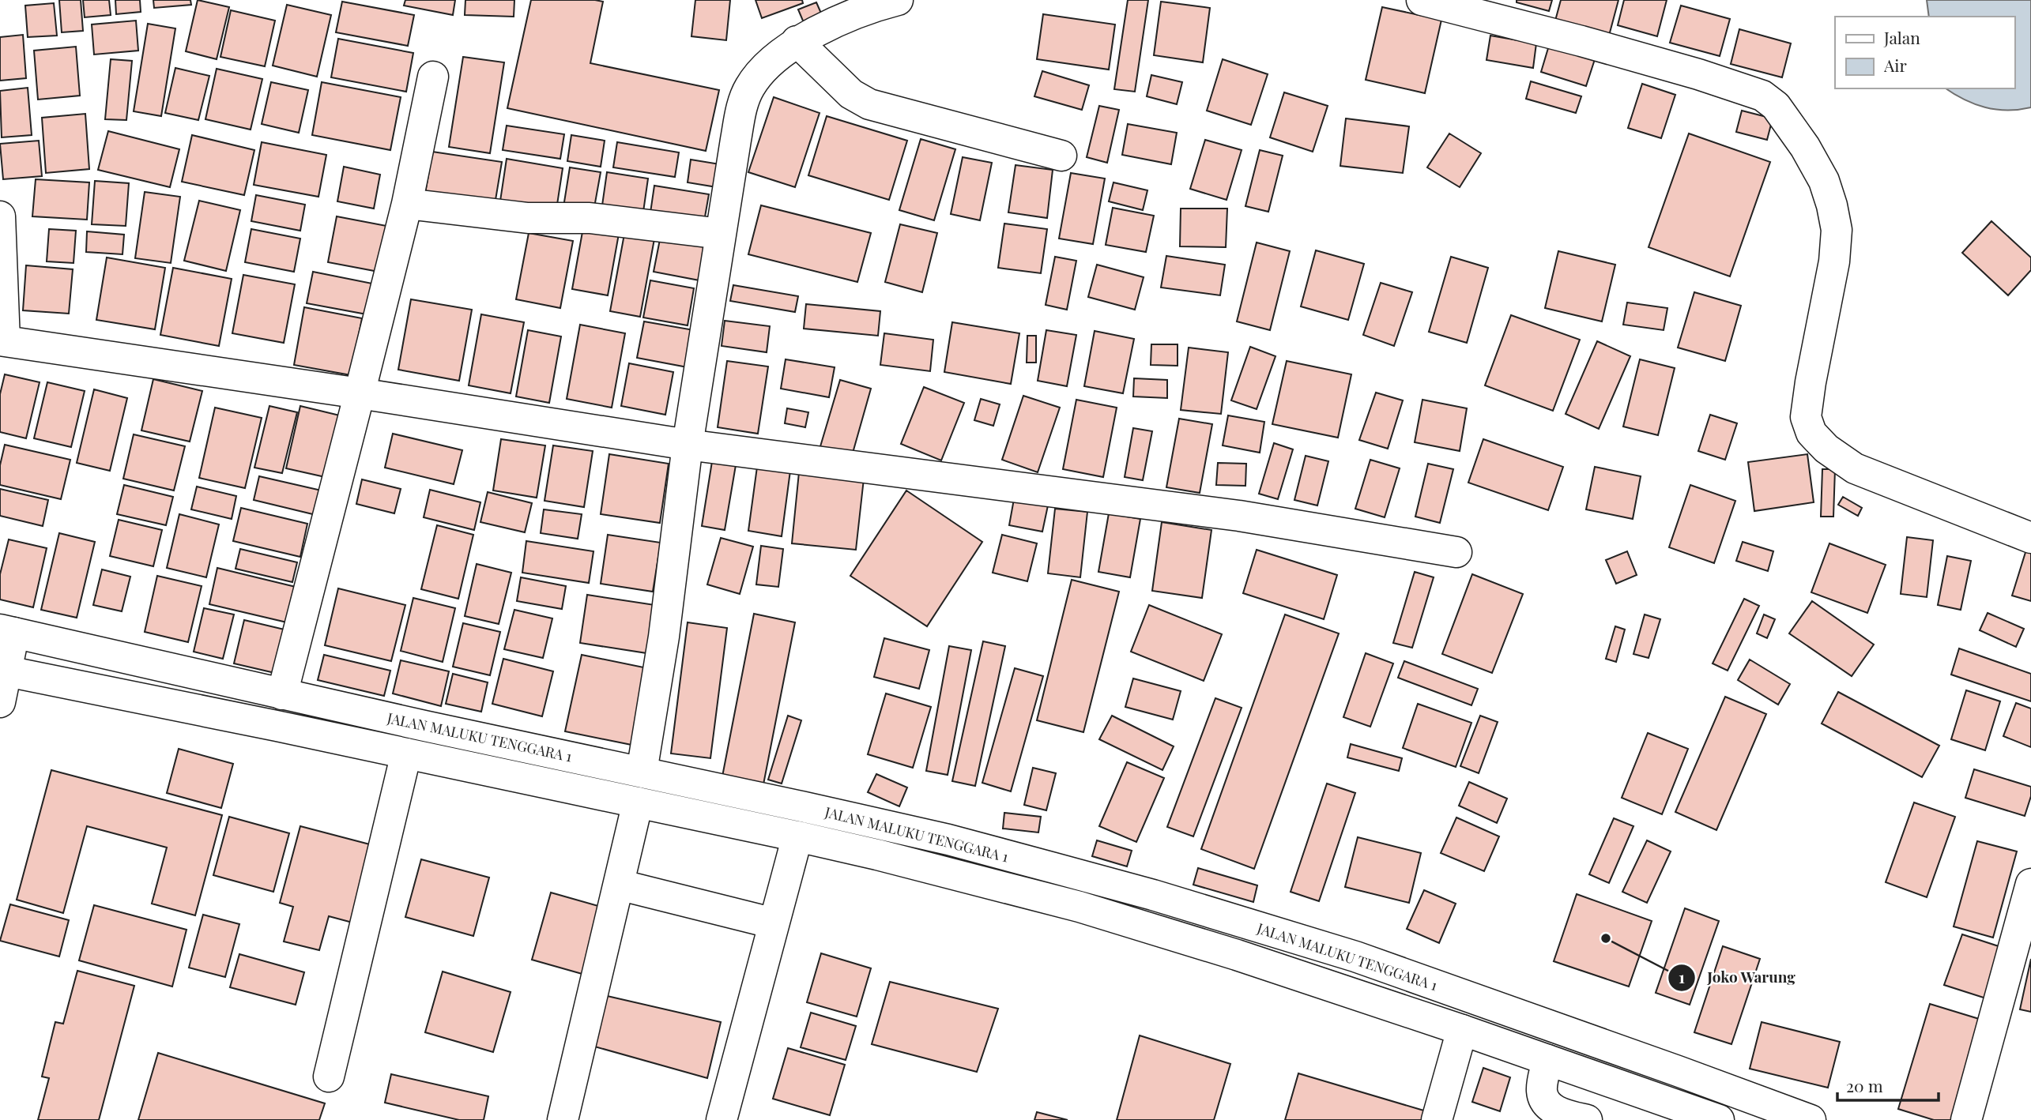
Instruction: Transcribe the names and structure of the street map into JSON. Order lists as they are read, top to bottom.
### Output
{
  "streets": {
    "main road": ["JALAN MALUKU TENGGARA 1"]
  },
  "places": ["Joko Warung"],
  "legend": ["Jalan", "Air"],
  "scale_bar": "20 m"
}
